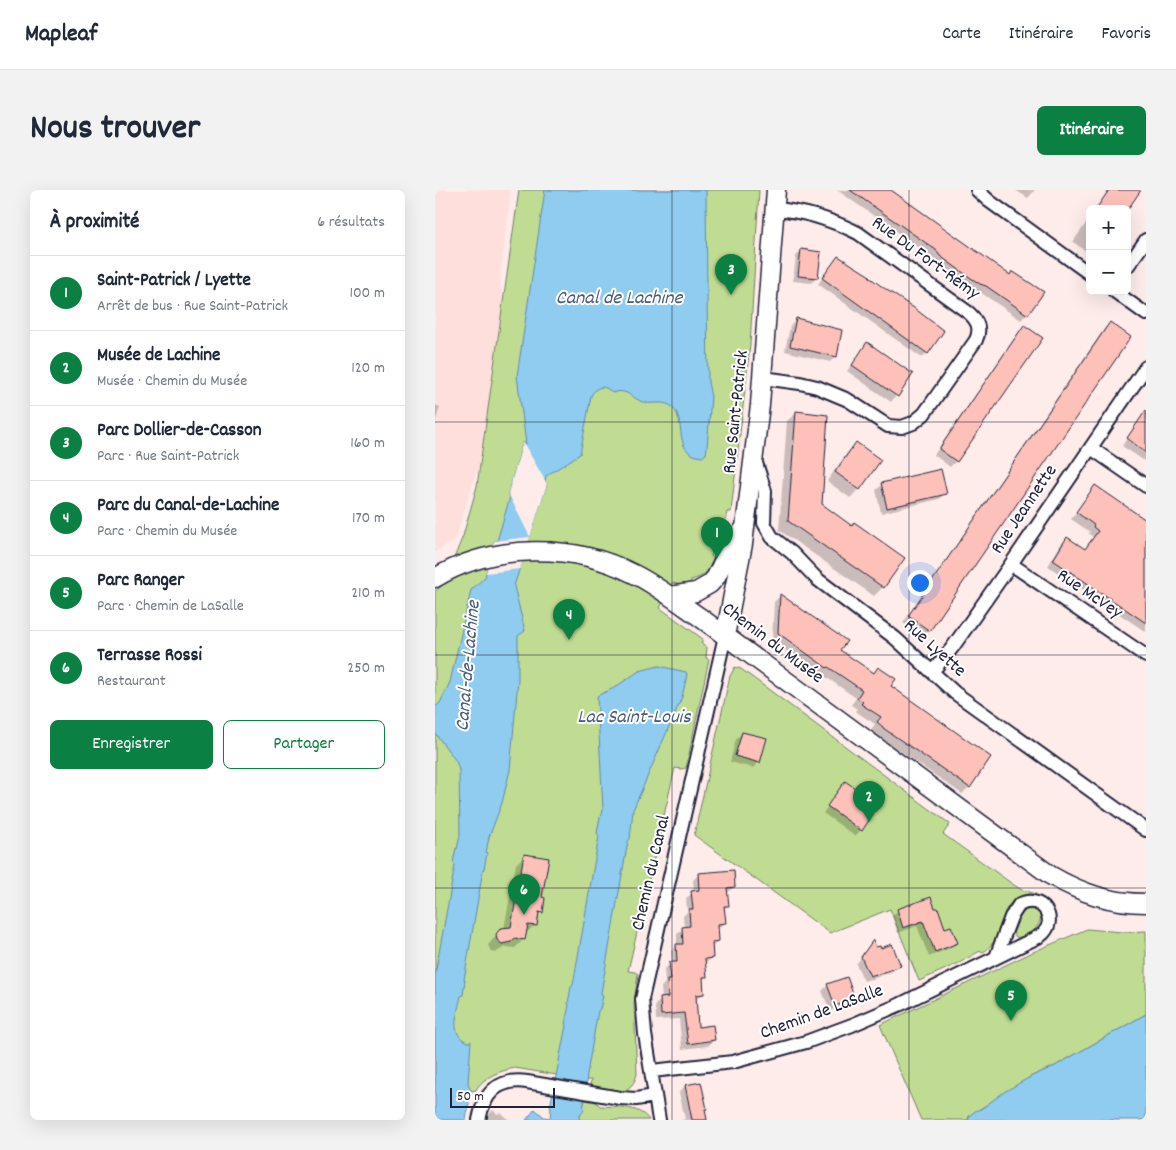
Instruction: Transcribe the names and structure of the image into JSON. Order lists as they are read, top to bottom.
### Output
{
  "streets": {
    "main road": ["Rue Saint-Patrick", "Chemin du Musée"],
    "street": [
      "Rue Du Fort-Rémy",
      "Rue Jeannette",
      "Rue McVey",
      "Rue Lyette",
      "Chemin du Canal",
      "Chemin de LaSalle"
    ]
  },
  "crossings": [
    ["Rue Du Fort-Rémy", "Rue Saint-Patrick"],
    ["Rue Saint-Patrick", "Chemin du Musée"],
    ["Rue Saint-Patrick", "Rue Lyette"],
    ["Rue Saint-Patrick", "Chemin du Canal"],
    ["Rue Jeannette", "Rue McVey"],
    ["Rue Jeannette", "Rue Lyette"],
    ["Chemin du Musée", "Chemin du Canal"],
    ["Chemin du Canal", "Chemin de LaSalle"]
  ],
  "water": ["Canal de Lachine", "Canal-de-Lachine", "Lac Saint-Louis"],
  "scale_bar": "50 m",
  "page": {
    "header": "Mapleaf",
    "nav": ["Carte", "Itinéraire", "Favoris"],
    "title": "Nous trouver",
    "buttons": [
      "Itinéraire",
      ["Enregistrer", "Partager"]
    ],
    "heading": ["À proximité", "6 résultats"],
    "map_buttons": ["+", "−"],
    "pins": [
      "3",
      "1",
      "4",
      "2",
      "6",
      "5"
    ],
    "list": [
      {
        "mark": "1",
        "name": "Saint-Patrick / Lyette",
        "note": "Arrêt de bus · Rue Saint-Patrick",
        "value": "100 m"
      },
      {
        "mark": "2",
        "name": "Musée de Lachine",
        "note": "Musée · Chemin du Musée",
        "value": "120 m"
      },
      {
        "mark": "3",
        "name": "Parc Dollier-de-Casson",
        "note": "Parc · Rue Saint-Patrick",
        "value": "160 m"
      },
      {
        "mark": "4",
        "name": "Parc du Canal-de-Lachine",
        "note": "Parc · Chemin du Musée",
        "value": "170 m"
      },
      {
        "mark": "5",
        "name": "Parc Ranger",
        "note": "Parc · Chemin de LaSalle",
        "value": "210 m"
      },
      {
        "mark": "6",
        "name": "Terrasse Rossi",
        "note": "Restaurant",
        "value": "250 m"
      }
    ],
    "scale": "50 m"
  }
}
